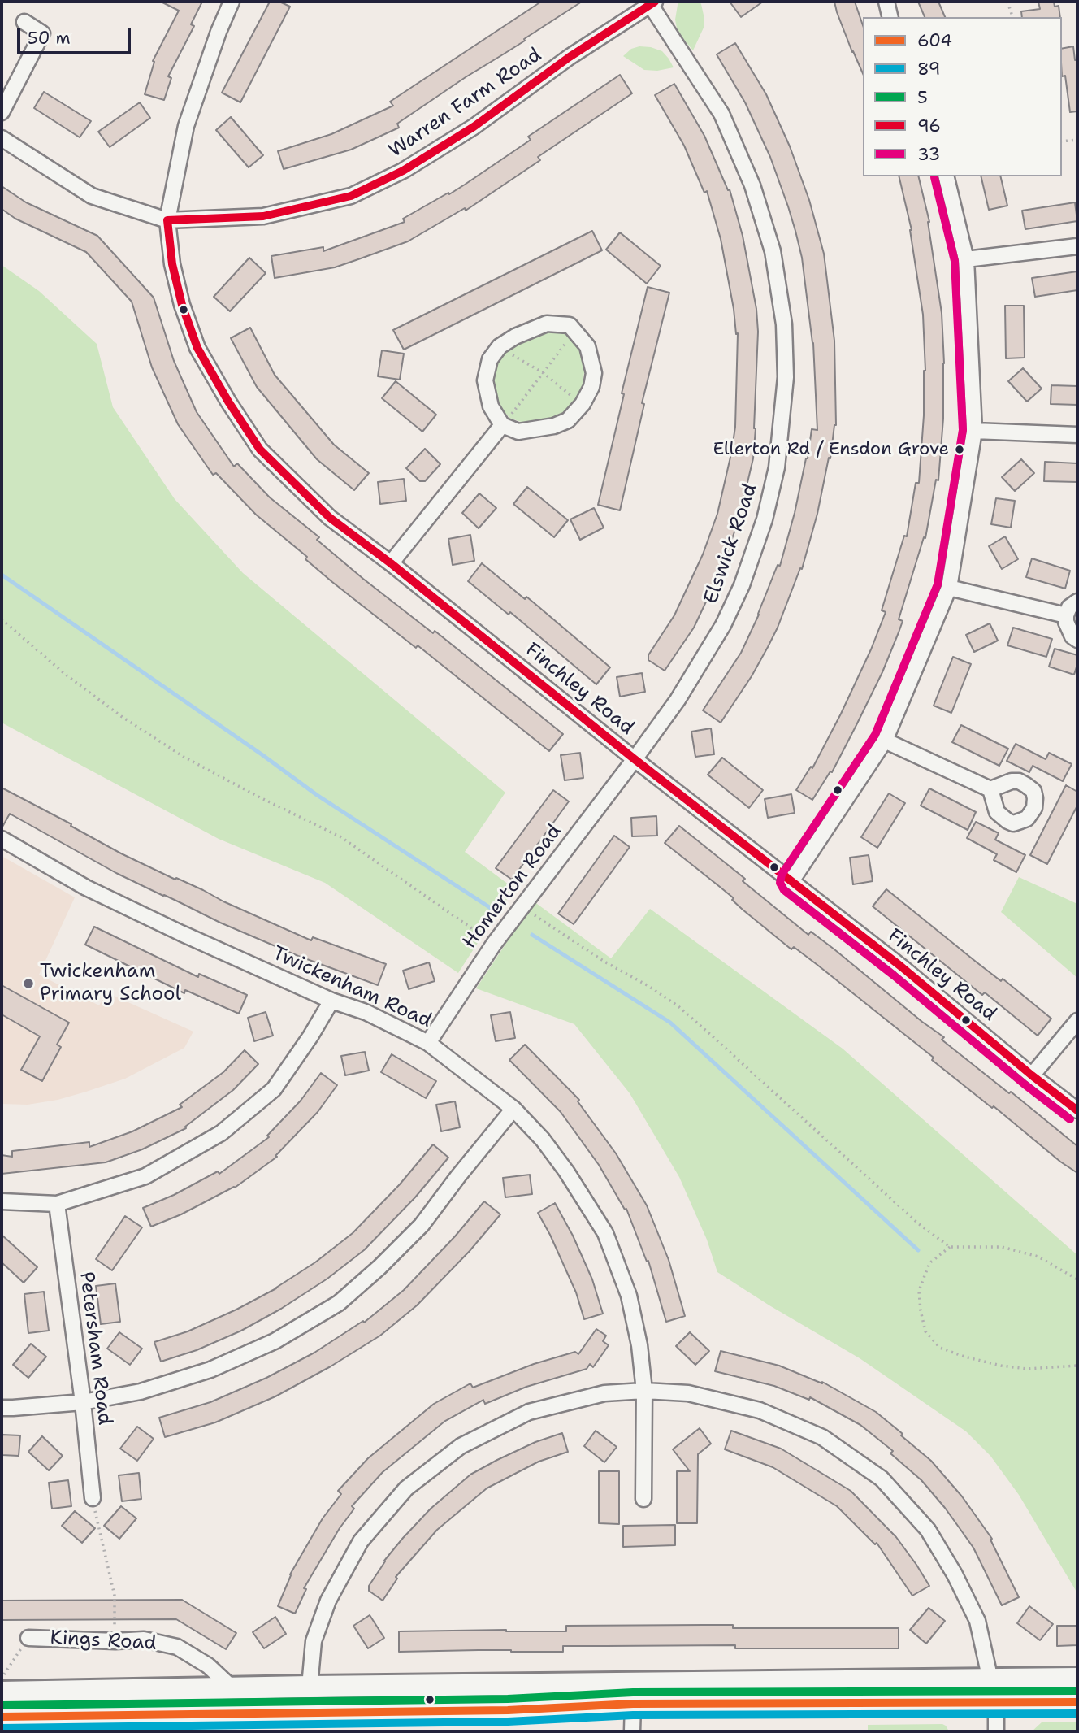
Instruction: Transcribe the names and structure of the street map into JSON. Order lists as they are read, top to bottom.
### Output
{
  "streets": {
    "street": [
      "Warren Farm Road",
      "Elswick Road",
      "Finchley Road",
      "Homerton Road",
      "Twickenham Road",
      "Petersham Road",
      "Kings Road"
    ]
  },
  "crossings": [
    ["Warren Farm Road", "Elswick Road"],
    ["Warren Farm Road", "Finchley Road"],
    ["Elswick Road", "Finchley Road"],
    ["Elswick Road", "Homerton Road"],
    ["Finchley Road", "Homerton Road"],
    ["Homerton Road", "Twickenham Road"]
  ],
  "places": ["Ellerton Rd / Ensdon Grove", "Twickenham Primary School"],
  "lines": [
    "transit line 96",
    "transit line 33",
    "transit line 5",
    "transit line 604",
    "transit line 89"
  ],
  "legend": [
    "604",
    "89",
    "5",
    "96",
    "33"
  ],
  "scale_bar": "50 m"
}
